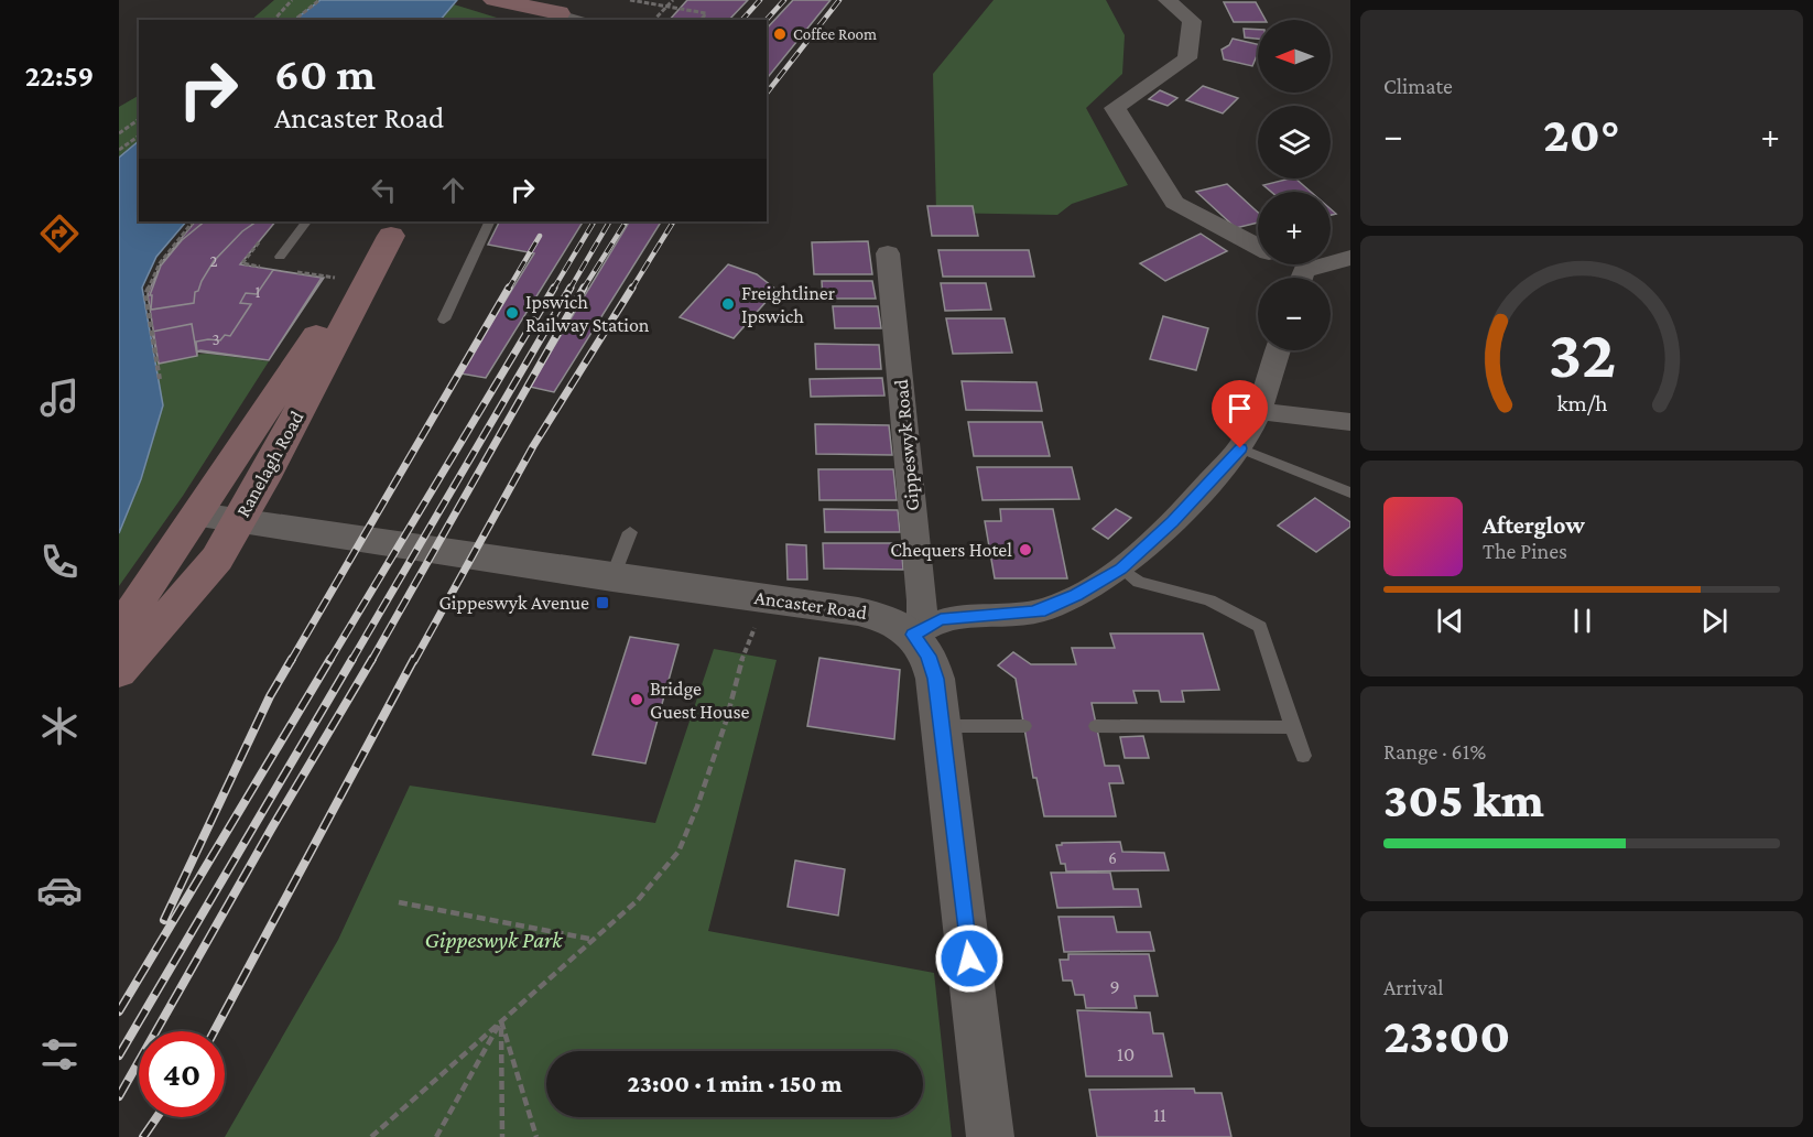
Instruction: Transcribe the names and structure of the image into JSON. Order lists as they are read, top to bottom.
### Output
{
  "streets": {
    "main road": ["Ranelagh Road"],
    "street": ["Gippeswyk Road", "Ancaster Road"]
  },
  "crossings": [
    ["Gippeswyk Road", "Ancaster Road"],
    ["Ranelagh Road", "Ancaster Road"]
  ],
  "parks": ["Gippeswyk Park"],
  "places": {
    "other": [
      "Coffee Room",
      "Freightliner Ipswich",
      "Ipswich Railway Station",
      "Chequers Hotel",
      "Bridge Guest House"
    ],
    "transit": ["Gippeswyk Avenue"]
  },
  "house_numbers": [
    "2",
    "1",
    "3",
    "6",
    "9",
    "10",
    "11"
  ],
  "north": "left",
  "page": {
    "tabs": "22:59",
    "tile": [
      "Climate",
      ["Range · 61%", "305 km"],
      ["Arrival", "23:00"]
    ],
    "map_buttons": ["+", "−"],
    "turn": ["60 m", "Ancaster Road"],
    "heat": ["−", "20°", "+"],
    "song": ["Afterglow", "The Pines"],
    "limit": "40",
    "trip": "23:00 · 1 min · 150 m",
    "gauge": ["32", "km/h"]
  }
}
